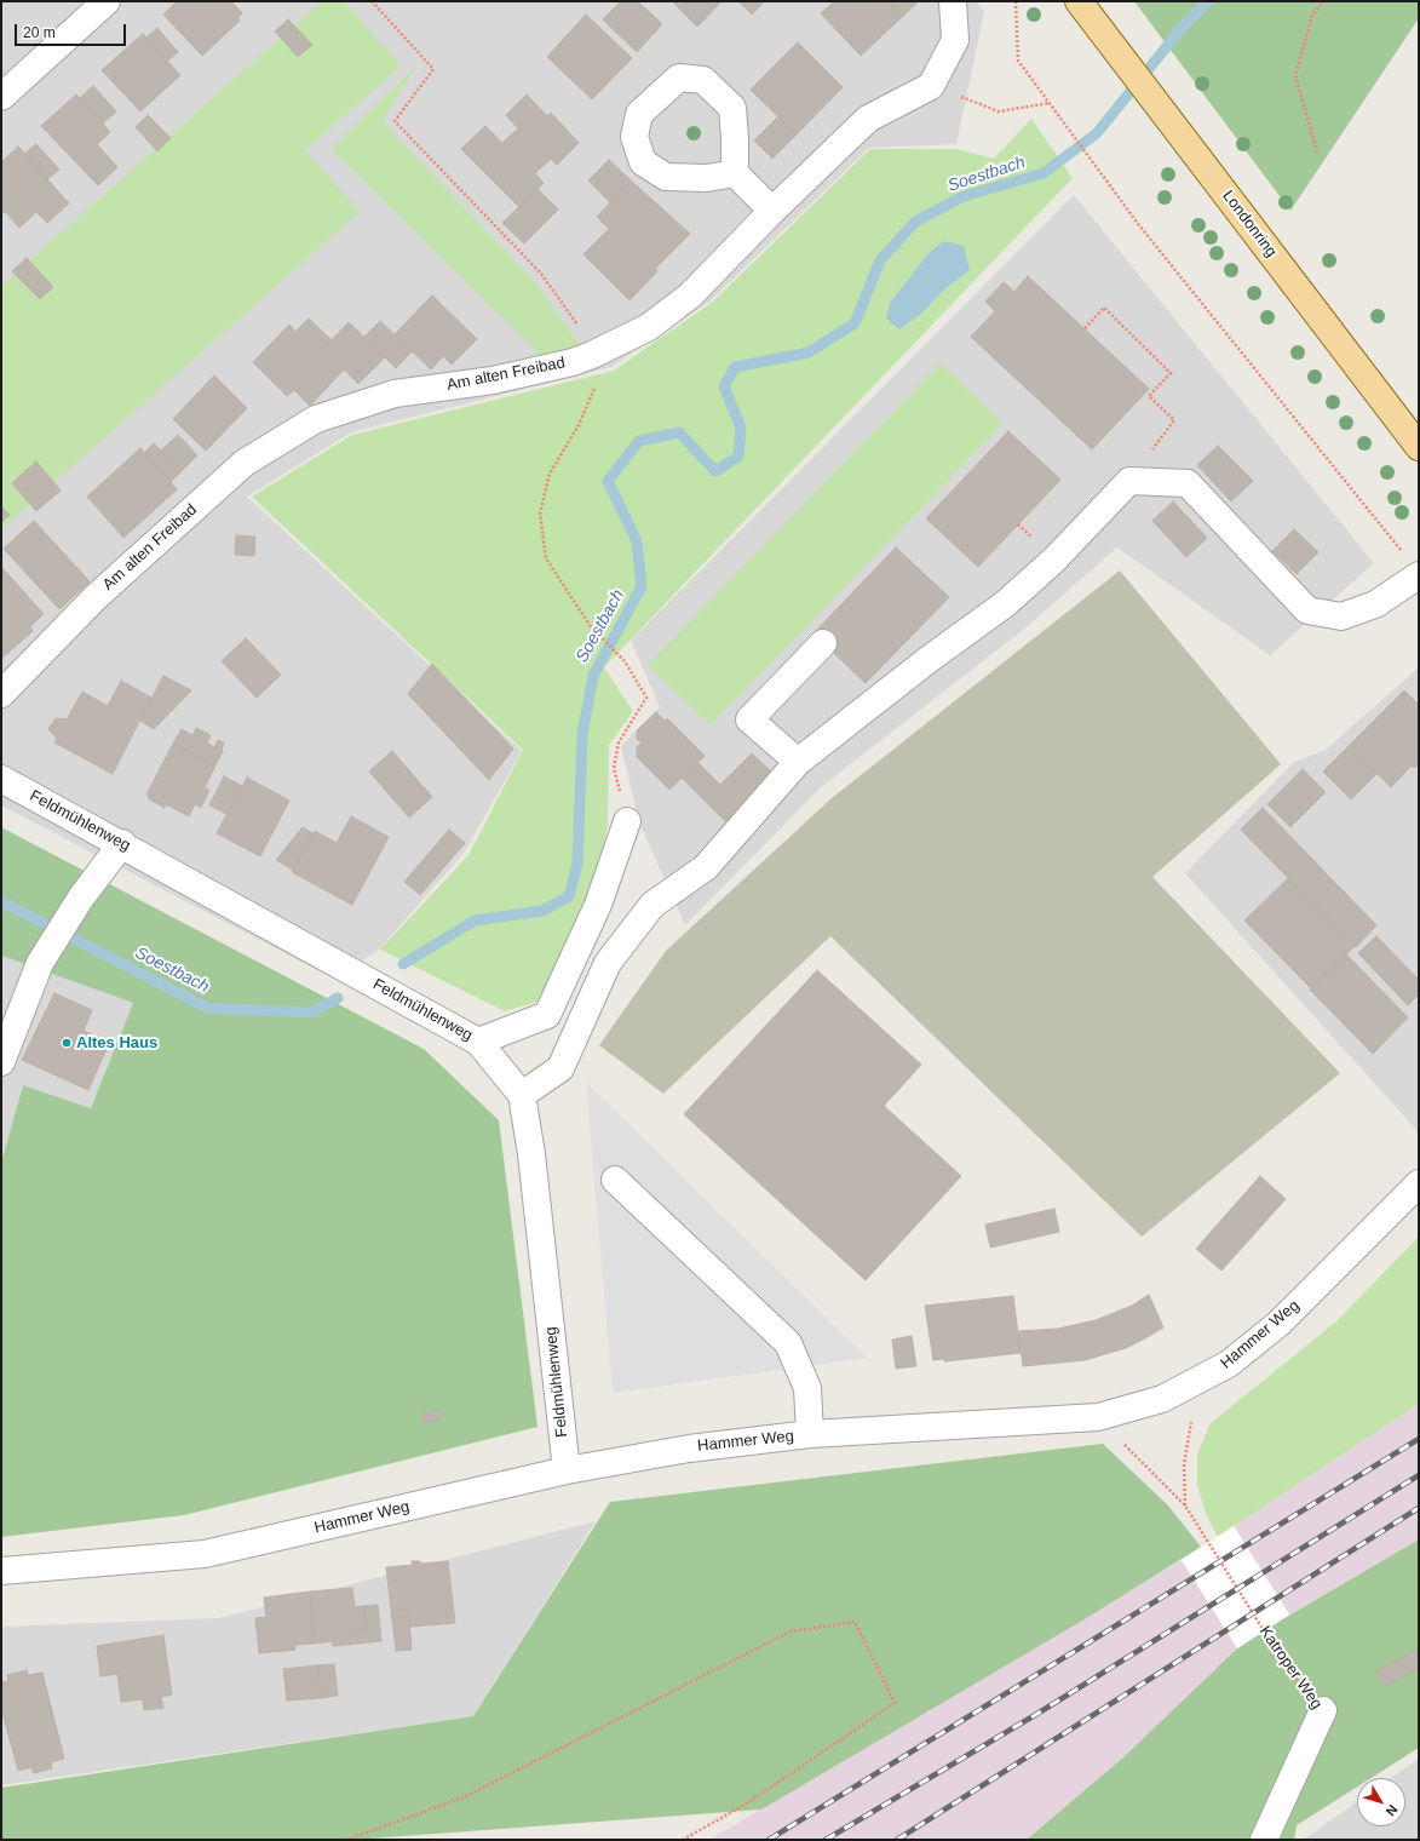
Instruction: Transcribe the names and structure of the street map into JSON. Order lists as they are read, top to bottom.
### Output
{
  "streets": {
    "main road": ["Londonring"],
    "street": [
      "Am alten Freibad",
      "Feldmühlenweg",
      "Hammer Weg",
      "Katroper Weg"
    ]
  },
  "crossings": [
    ["Feldmühlenweg", "Hammer Weg"],
    ["Hammer Weg", "Katroper Weg"]
  ],
  "water": ["Soestbach"],
  "places": ["Altes Haus"],
  "scale_bar": "20 m",
  "north": "bottom right"
}
